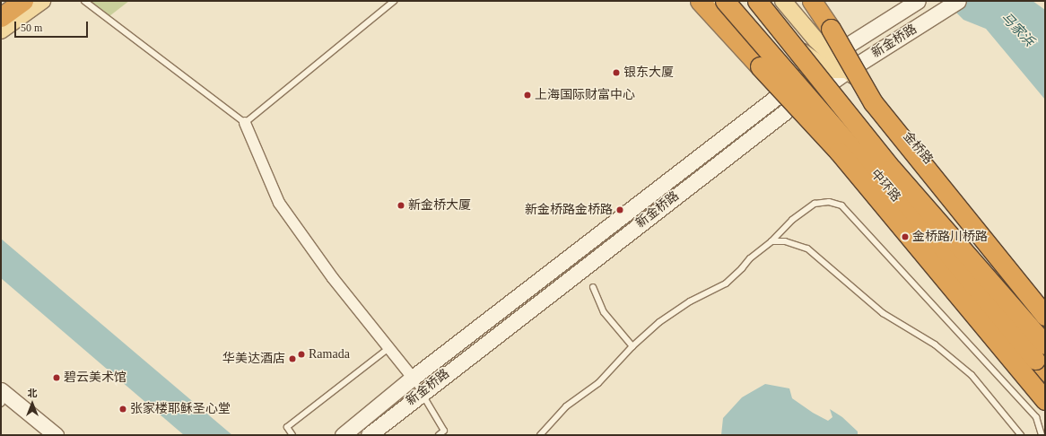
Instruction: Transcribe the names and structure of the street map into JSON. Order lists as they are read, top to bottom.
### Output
{
  "streets": {
    "highway": ["中环路"],
    "main road": ["金桥路"],
    "street": ["新金桥路"]
  },
  "crossings": [
    ["新金桥路", "金桥路"]
  ],
  "water": ["马家浜"],
  "places": [
    "银东大厦",
    "上海国际财富中心",
    "新金桥大厦",
    "新金桥路金桥路",
    "金桥路川桥路",
    "Ramada",
    "华美达酒店",
    "碧云美术馆",
    "张家楼耶稣圣心堂"
  ],
  "scale_bar": "50 m",
  "north": "top"
}
